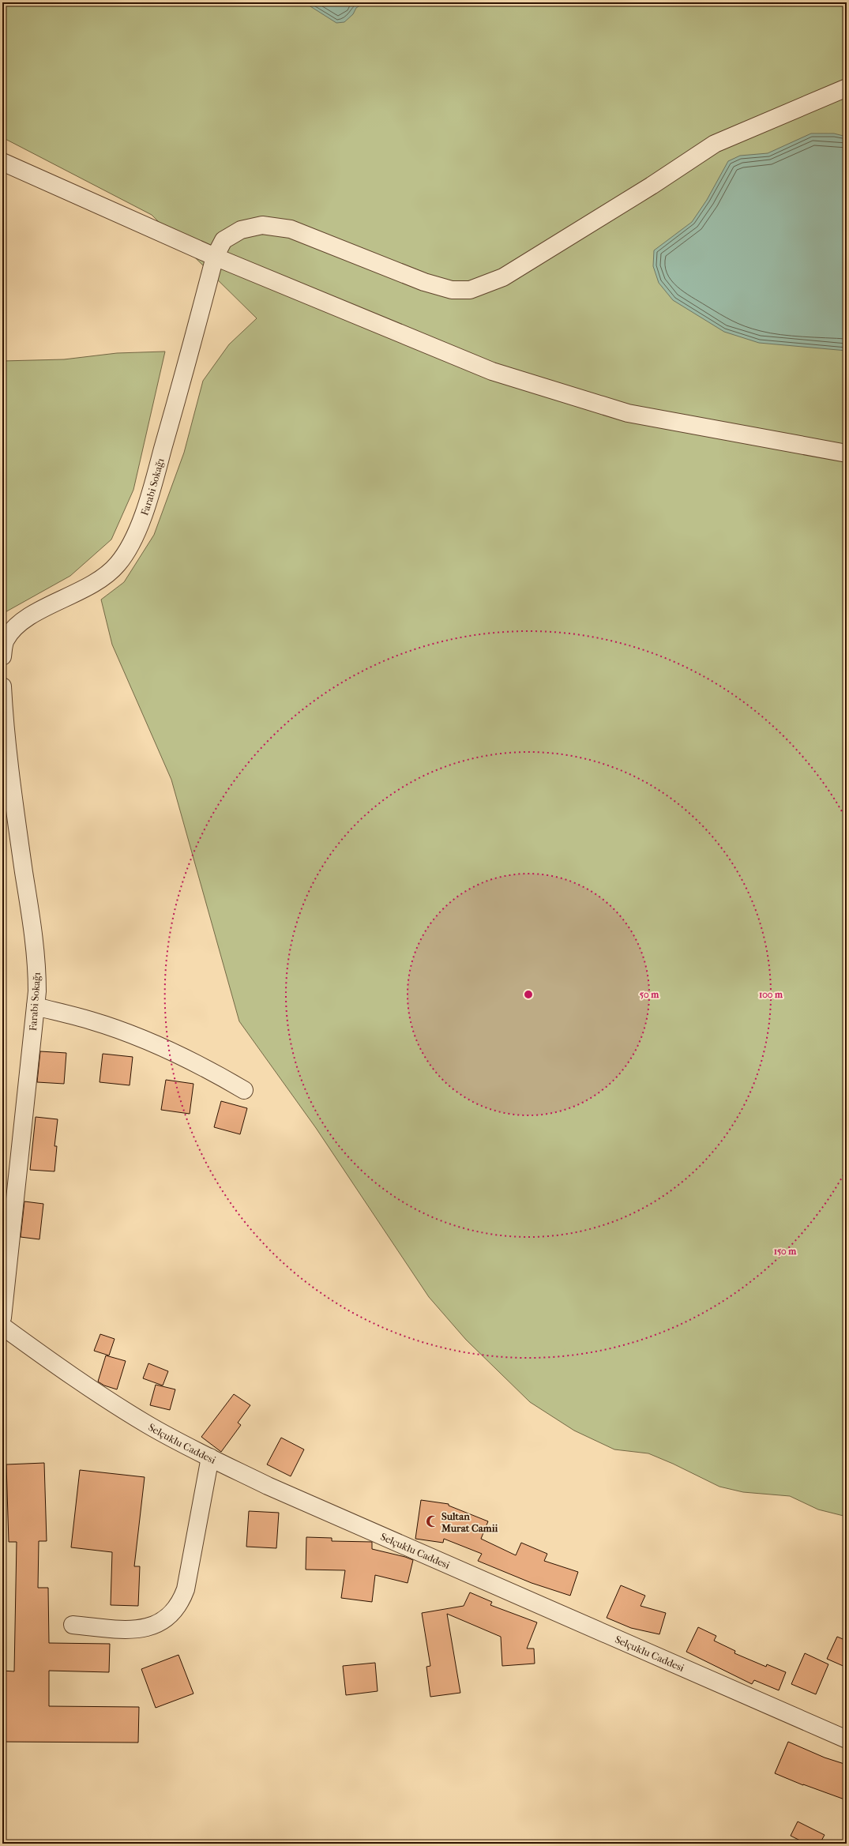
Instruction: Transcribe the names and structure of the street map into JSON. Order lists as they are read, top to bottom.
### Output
{
  "streets": {
    "street": ["Farabi Sokağı", "Selçuklu Caddesi"]
  },
  "places": {
    "mosque": ["Sultan Murat Camii"]
  },
  "rings": ["50 m", "100 m", "150 m"]
}
